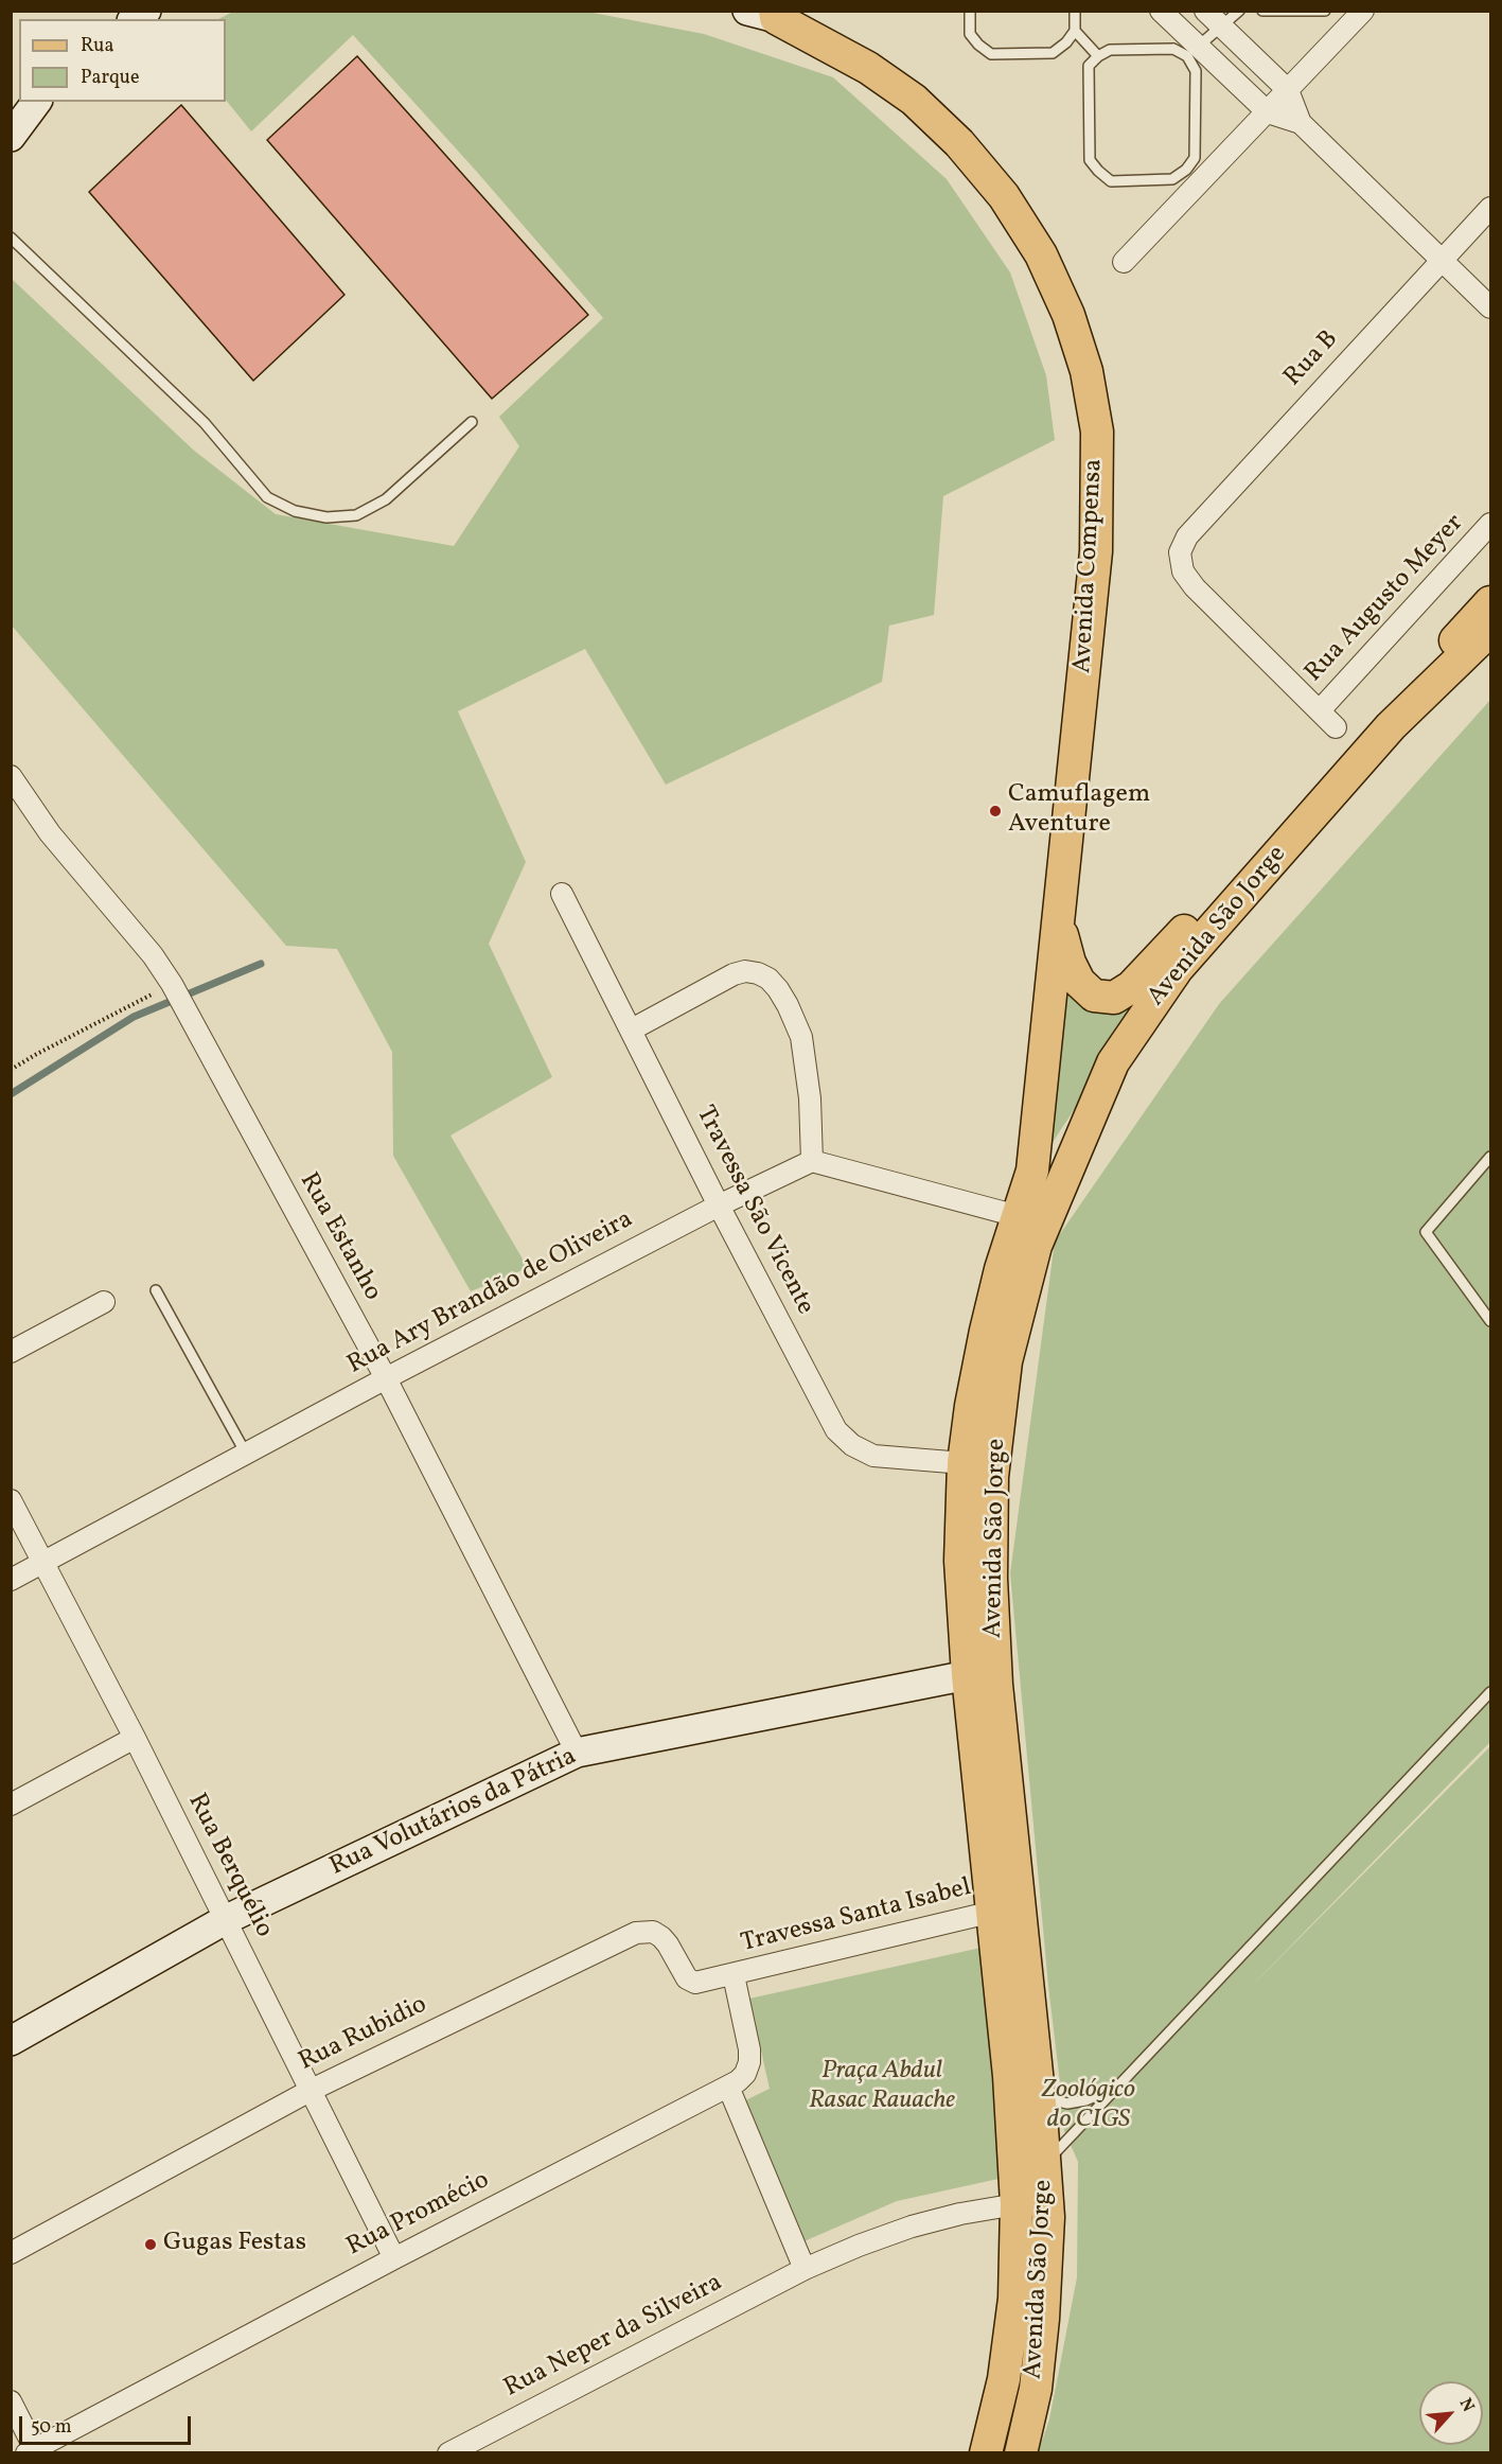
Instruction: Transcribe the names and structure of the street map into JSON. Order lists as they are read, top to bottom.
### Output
{
  "streets": {
    "main road": ["Avenida Compensa", "Avenida São Jorge"],
    "street": [
      "Rua B",
      "Rua Augusto Meyer",
      "Travessa São Vicente",
      "Rua Estanho",
      "Rua Ary Brandão de Oliveira",
      "Rua Volutários da Pátria",
      "Rua Berquélio",
      "Travessa Santa Isabel",
      "Rua Rubidio",
      "Rua Promécio",
      "Rua Neper da Silveira"
    ]
  },
  "crossings": [
    ["Rua B", "Rua Augusto Meyer"],
    ["Avenida Compensa", "Avenida São Jorge"],
    ["Avenida São Jorge", "Travessa São Vicente"],
    ["Avenida São Jorge", "Rua Volutários da Pátria"],
    ["Avenida São Jorge", "Travessa Santa Isabel"],
    ["Avenida São Jorge", "Rua Neper da Silveira"],
    ["Travessa São Vicente", "Rua Ary Brandão de Oliveira"],
    ["Rua Estanho", "Rua Ary Brandão de Oliveira"],
    ["Rua Estanho", "Rua Volutários da Pátria"],
    ["Rua Ary Brandão de Oliveira", "Rua Berquélio"],
    ["Rua Volutários da Pátria", "Rua Berquélio"],
    ["Rua Berquélio", "Rua Rubidio"],
    ["Rua Berquélio", "Rua Promécio"],
    ["Travessa Santa Isabel", "Rua Rubidio"],
    ["Travessa Santa Isabel", "Rua Promécio"],
    ["Rua Rubidio", "Rua Promécio"]
  ],
  "parks": ["Praça Abdul Rasac Rauache", "Zoológico do CIGS"],
  "places": ["Camuflagem Aventure", "Gugas Festas"],
  "legend": ["Rua", "Parque"],
  "scale_bar": "50 m",
  "north": "top right"
}
